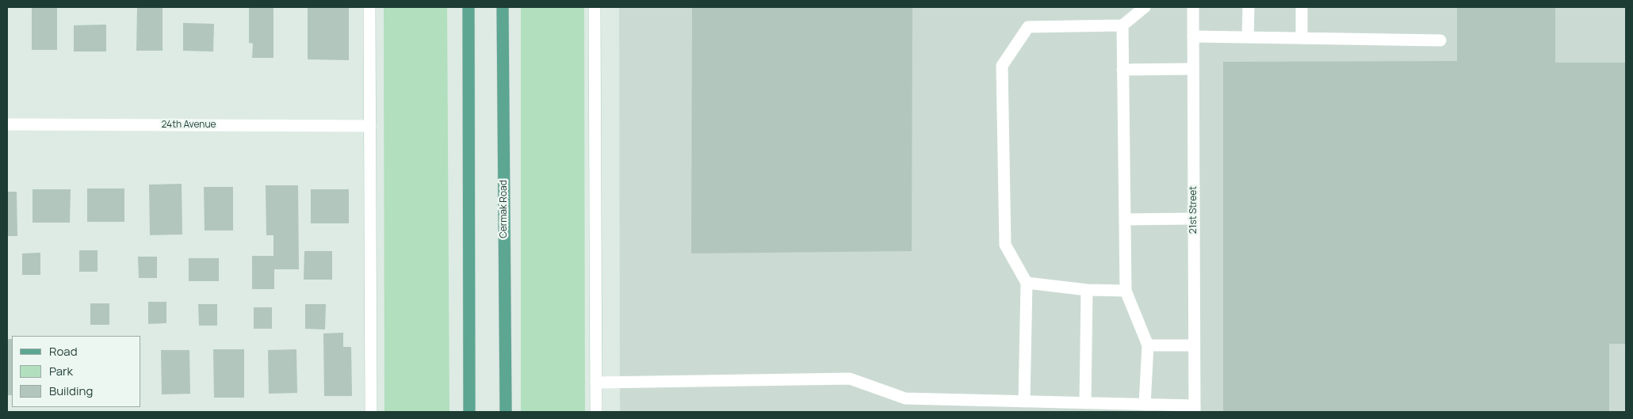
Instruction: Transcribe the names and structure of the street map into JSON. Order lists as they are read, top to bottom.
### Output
{
  "streets": {
    "main road": ["24th Avenue", "Cermak Road", "21st Street"]
  },
  "legend": ["Road", "Park", "Building"]
}
